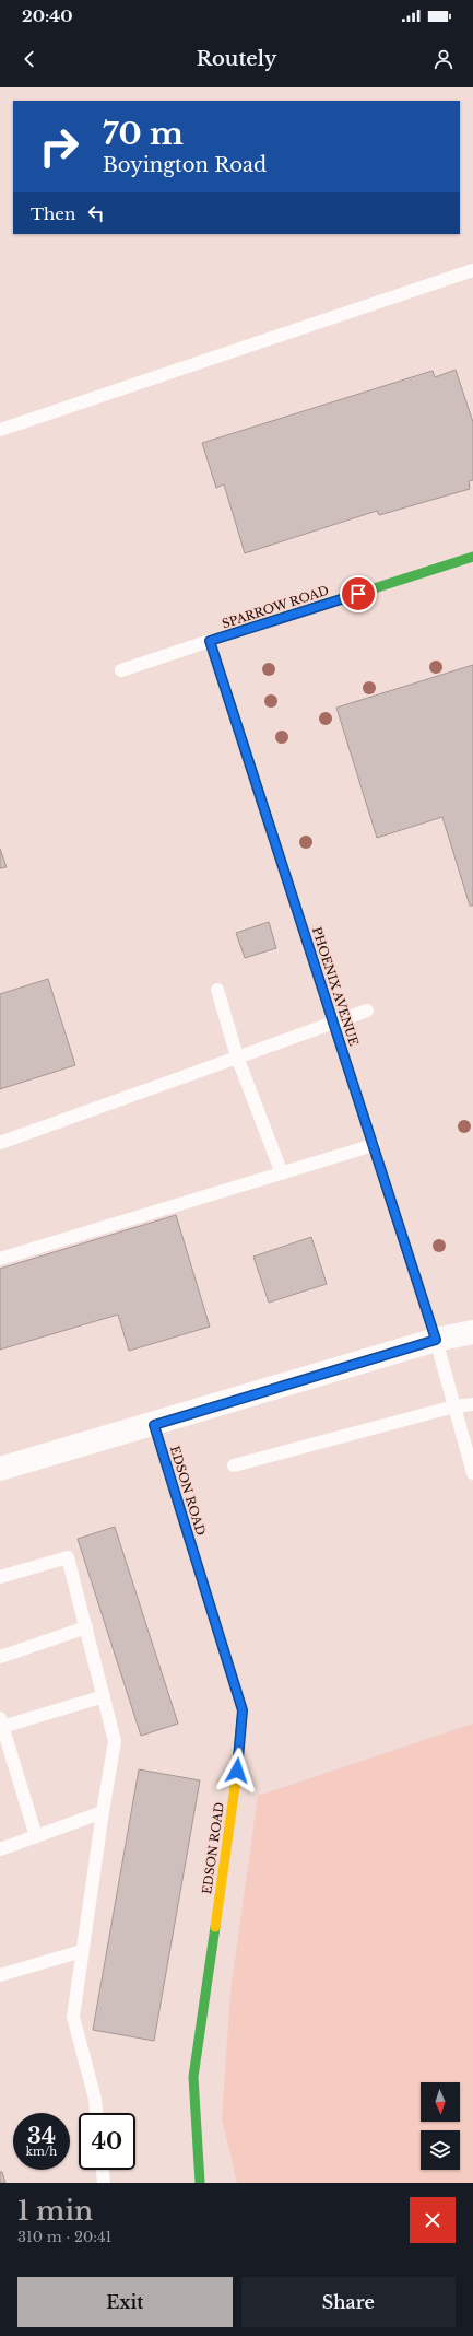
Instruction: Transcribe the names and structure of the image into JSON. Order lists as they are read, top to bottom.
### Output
{
  "streets": {
    "street": ["SPARROW ROAD", "PHOENIX AVENUE", "EDSON ROAD"]
  },
  "crossings": [
    ["SPARROW ROAD", "PHOENIX AVENUE"]
  ],
  "north": "bottom",
  "page": {
    "status": "20:40",
    "header": "Routely",
    "turn": ["70 m", "Boyington Road"],
    "then": "Then",
    "speed": "34 km/h",
    "limit": "40",
    "heading": ["1 min", "310 m · 20:41"],
    "buttons": ["Exit", "Share"]
  }
}
